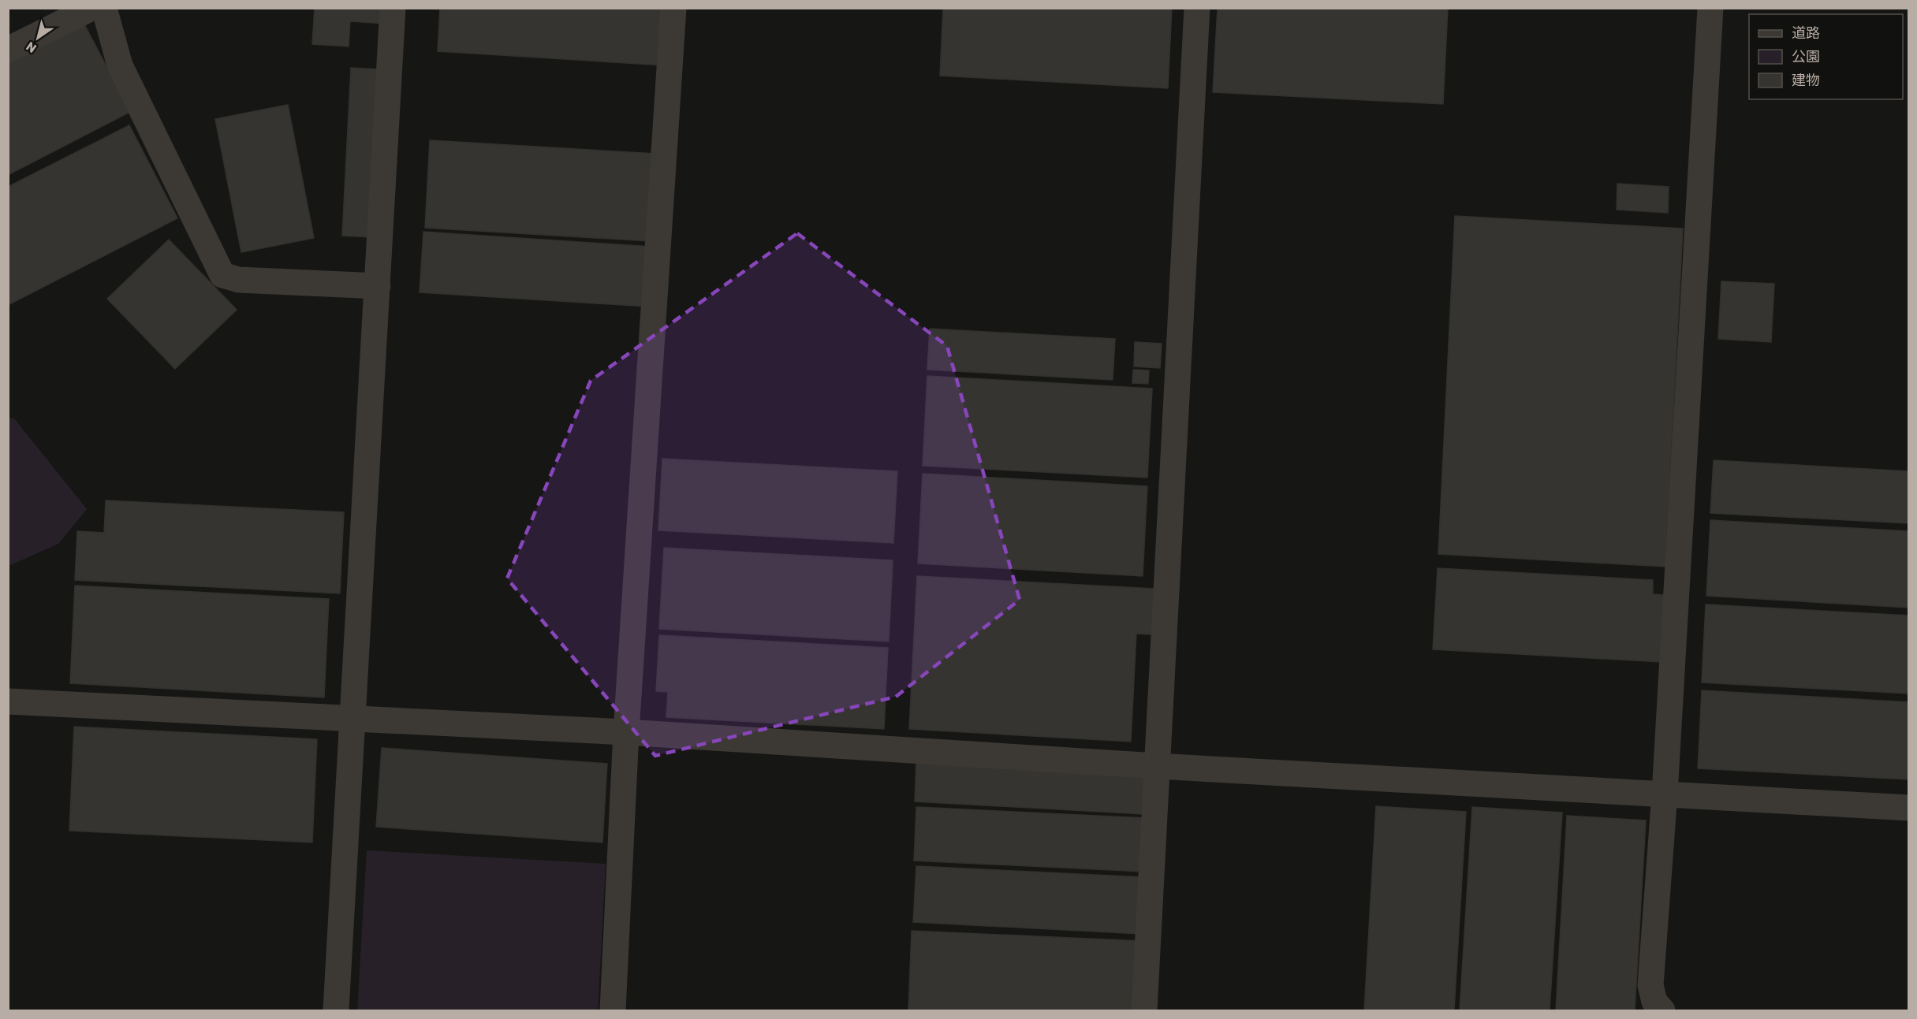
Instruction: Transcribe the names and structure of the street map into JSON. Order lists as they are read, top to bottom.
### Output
{
  "legend": ["道路", "公園", "建物"],
  "north": "bottom left"
}
